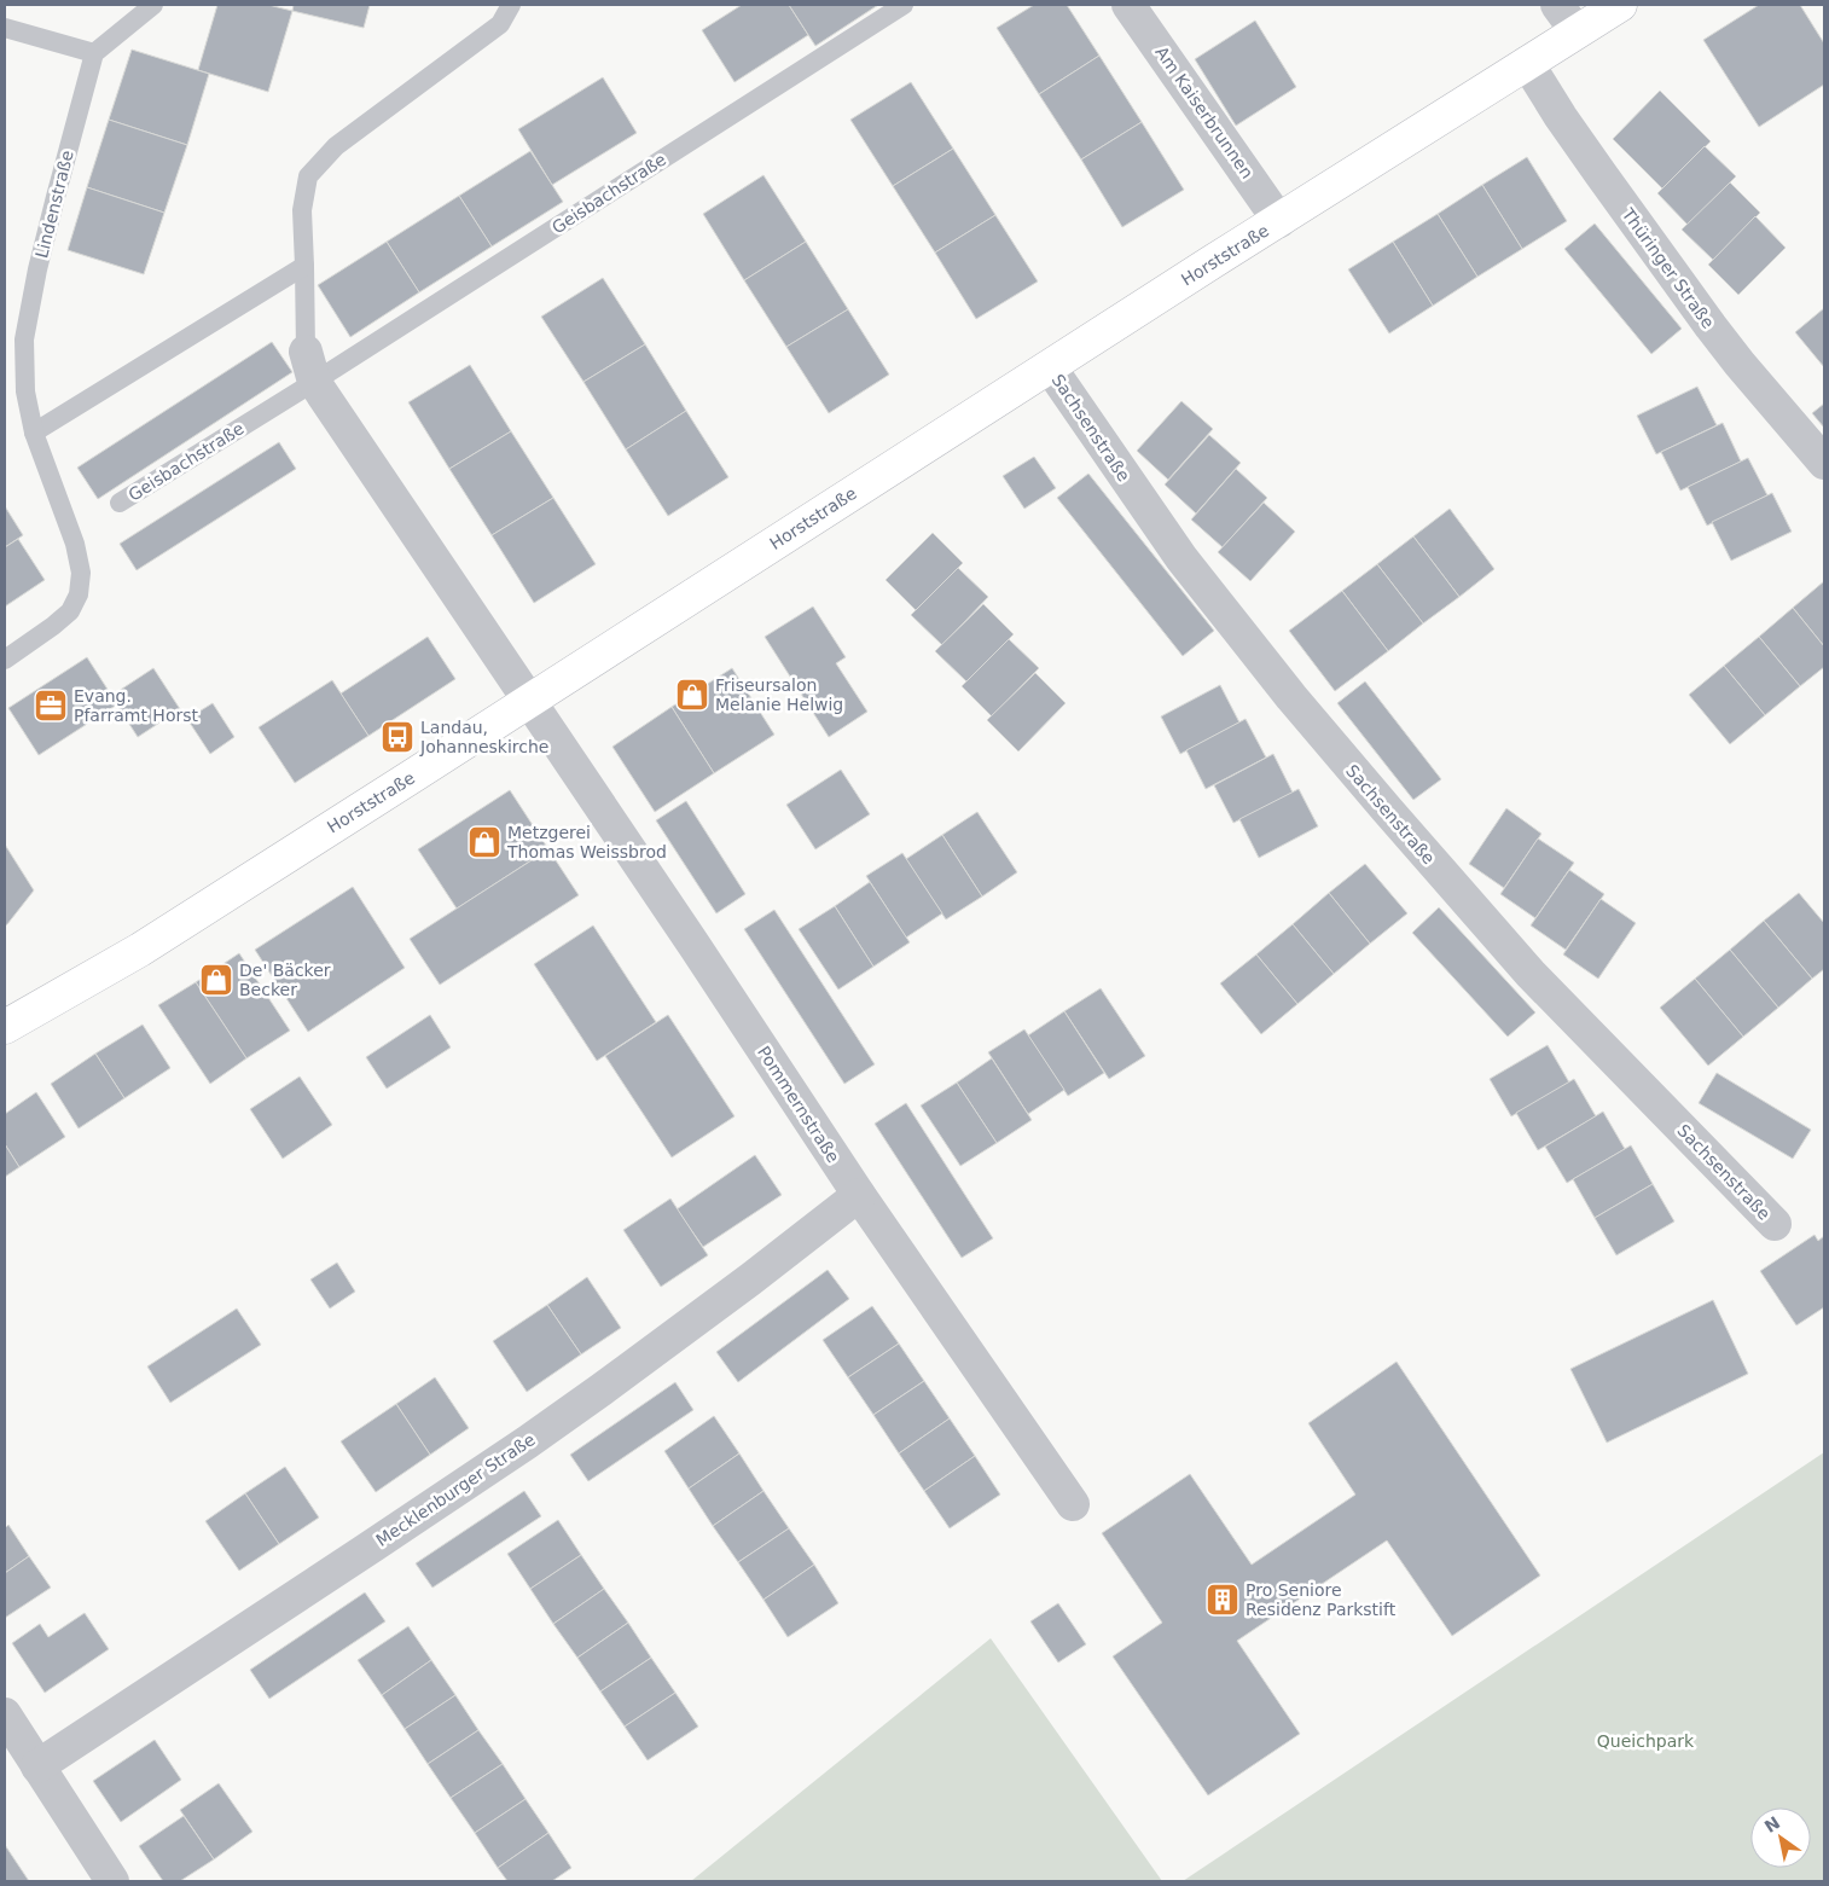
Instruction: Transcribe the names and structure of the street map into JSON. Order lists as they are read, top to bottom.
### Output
{
  "streets": {
    "street": [
      "Am Kaiserbrunnen",
      "Horststraße",
      "Thüringer Straße",
      "Sachsenstraße",
      "Pommernstraße",
      "Mecklenburger Straße"
    ],
    "lane": ["Geisbachstraße", "Lindenstraße"]
  },
  "crossings": [
    ["Am Kaiserbrunnen", "Horststraße"],
    ["Horststraße", "Thüringer Straße"],
    ["Horststraße", "Sachsenstraße"],
    ["Horststraße", "Pommernstraße"],
    ["Pommernstraße", "Mecklenburger Straße"]
  ],
  "parks": ["Queichpark"],
  "places": {
    "shop": ["Friseursalon Melanie Helwig", "Metzgerei Thomas Weissbrod", "De' Bäcker Becker"],
    "office": ["Evang. Pfarramt Horst"],
    "bus stop": ["Landau, Johanneskirche"],
    "building": ["Pro Seniore Residenz Parkstift"]
  },
  "north": "top left"
}
